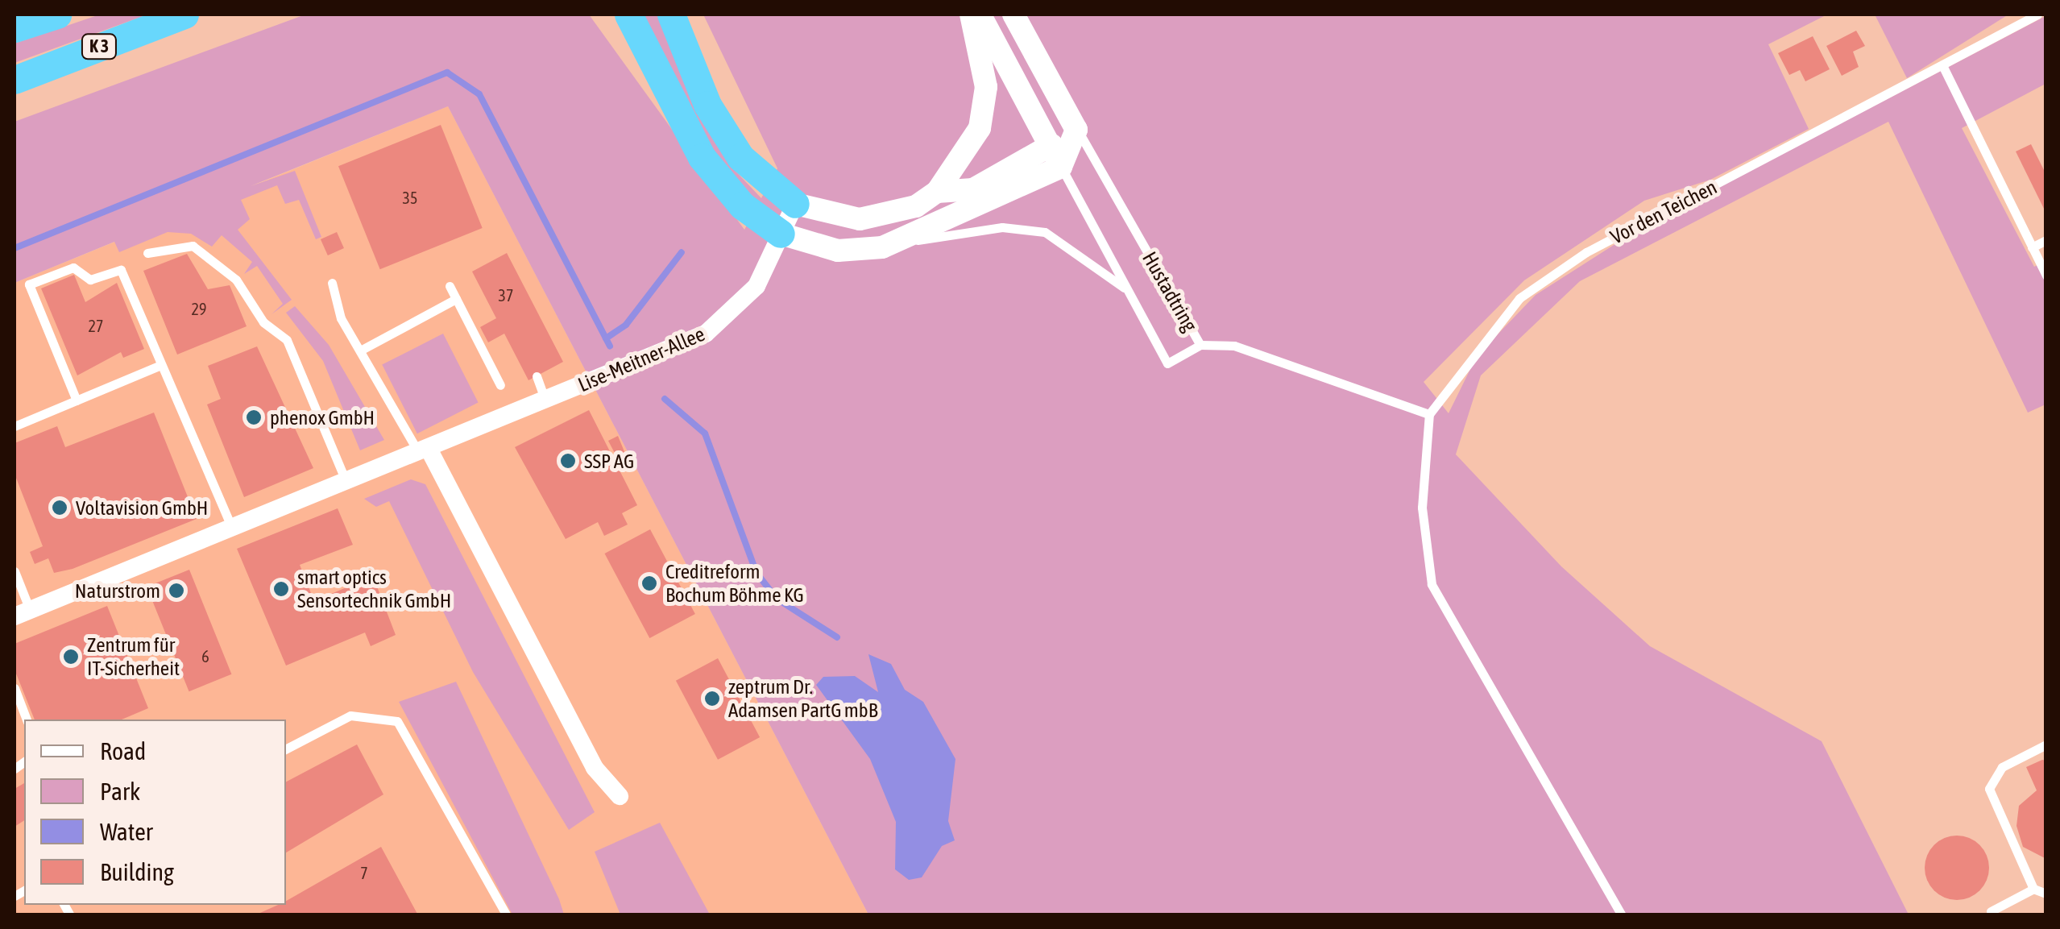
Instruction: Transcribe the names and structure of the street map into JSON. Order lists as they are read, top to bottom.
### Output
{
  "streets": {
    "highway": ["K 3"],
    "street": ["Hustadtring", "Lise-Meitner-Allee"],
    "lane": ["Vor den Teichen"]
  },
  "crossings": [
    ["Hustadtring", "Lise-Meitner-Allee"]
  ],
  "places": [
    "phenox GmbH",
    "SSP AG",
    "Voltavision GmbH",
    "Creditreform Bochum Böhme KG",
    "smart optics Sensortechnik GmbH",
    "Naturstrom",
    "Zentrum für IT-Sicherheit",
    "zeptrum Dr. Adamsen PartG mbB"
  ],
  "house_numbers": [
    "35",
    "37",
    "29",
    "27",
    "6",
    "7"
  ],
  "legend": [
    "Road",
    "Park",
    "Water",
    "Building"
  ]
}
